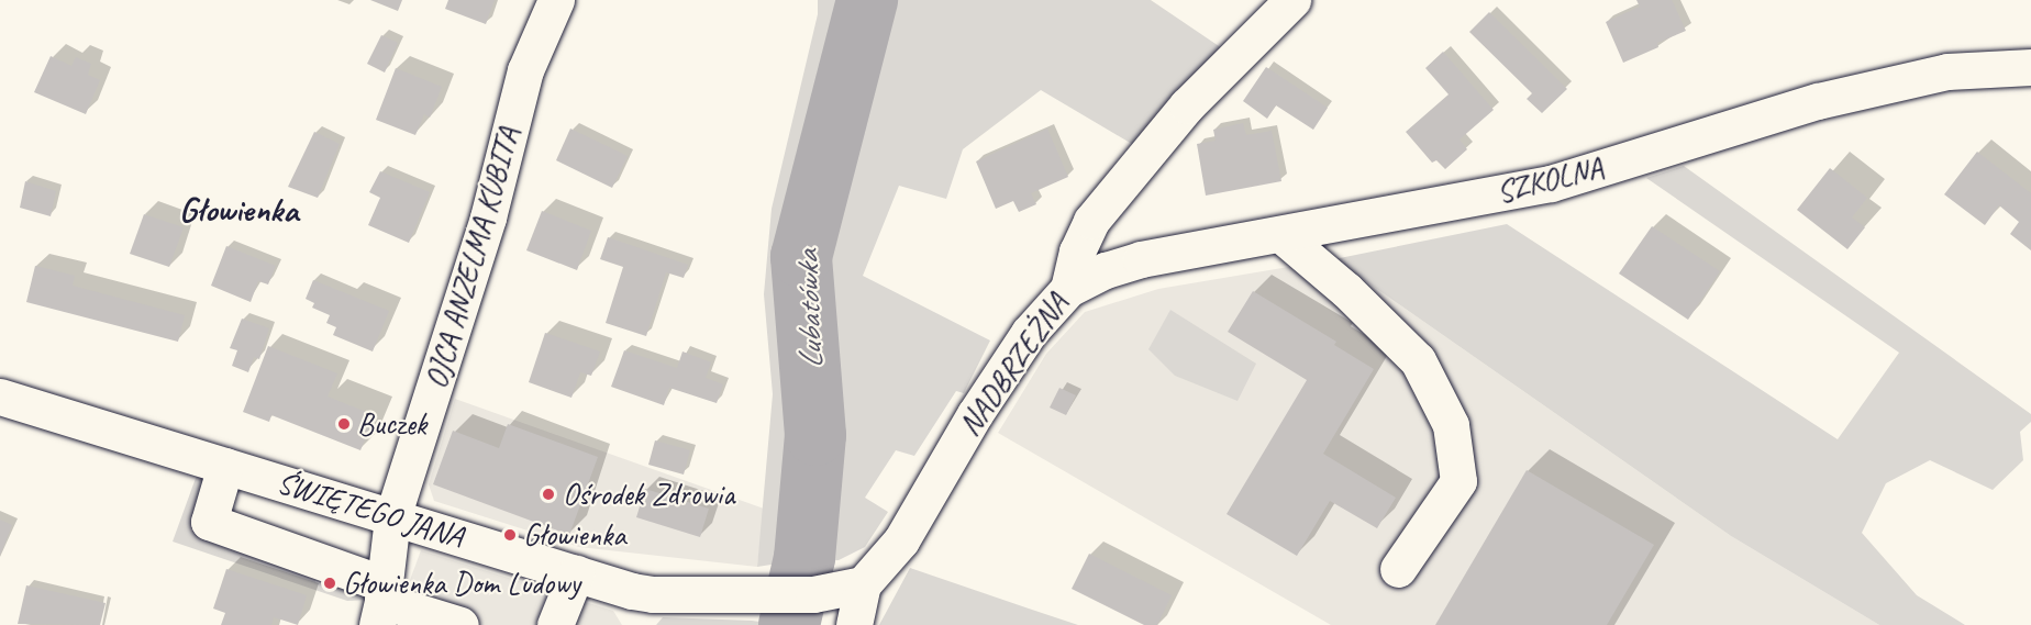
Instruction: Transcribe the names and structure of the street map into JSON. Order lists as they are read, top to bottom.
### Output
{
  "streets": {
    "street": [
      "SZKOLNA",
      "OJCA ANZELMA KUBITA",
      "NADBRZEŻNA",
      "ŚWIĘTEGO JANA"
    ]
  },
  "crossings": [
    ["SZKOLNA", "NADBRZEŻNA"],
    ["OJCA ANZELMA KUBITA", "ŚWIĘTEGO JANA"],
    ["NADBRZEŻNA", "ŚWIĘTEGO JANA"]
  ],
  "districts": ["Głowienka"],
  "water": ["Lubatówka"],
  "places": [
    "Buczek",
    "Ośrodek Zdrowia",
    "Głowienka",
    "Głowienka Dom Ludowy"
  ]
}
